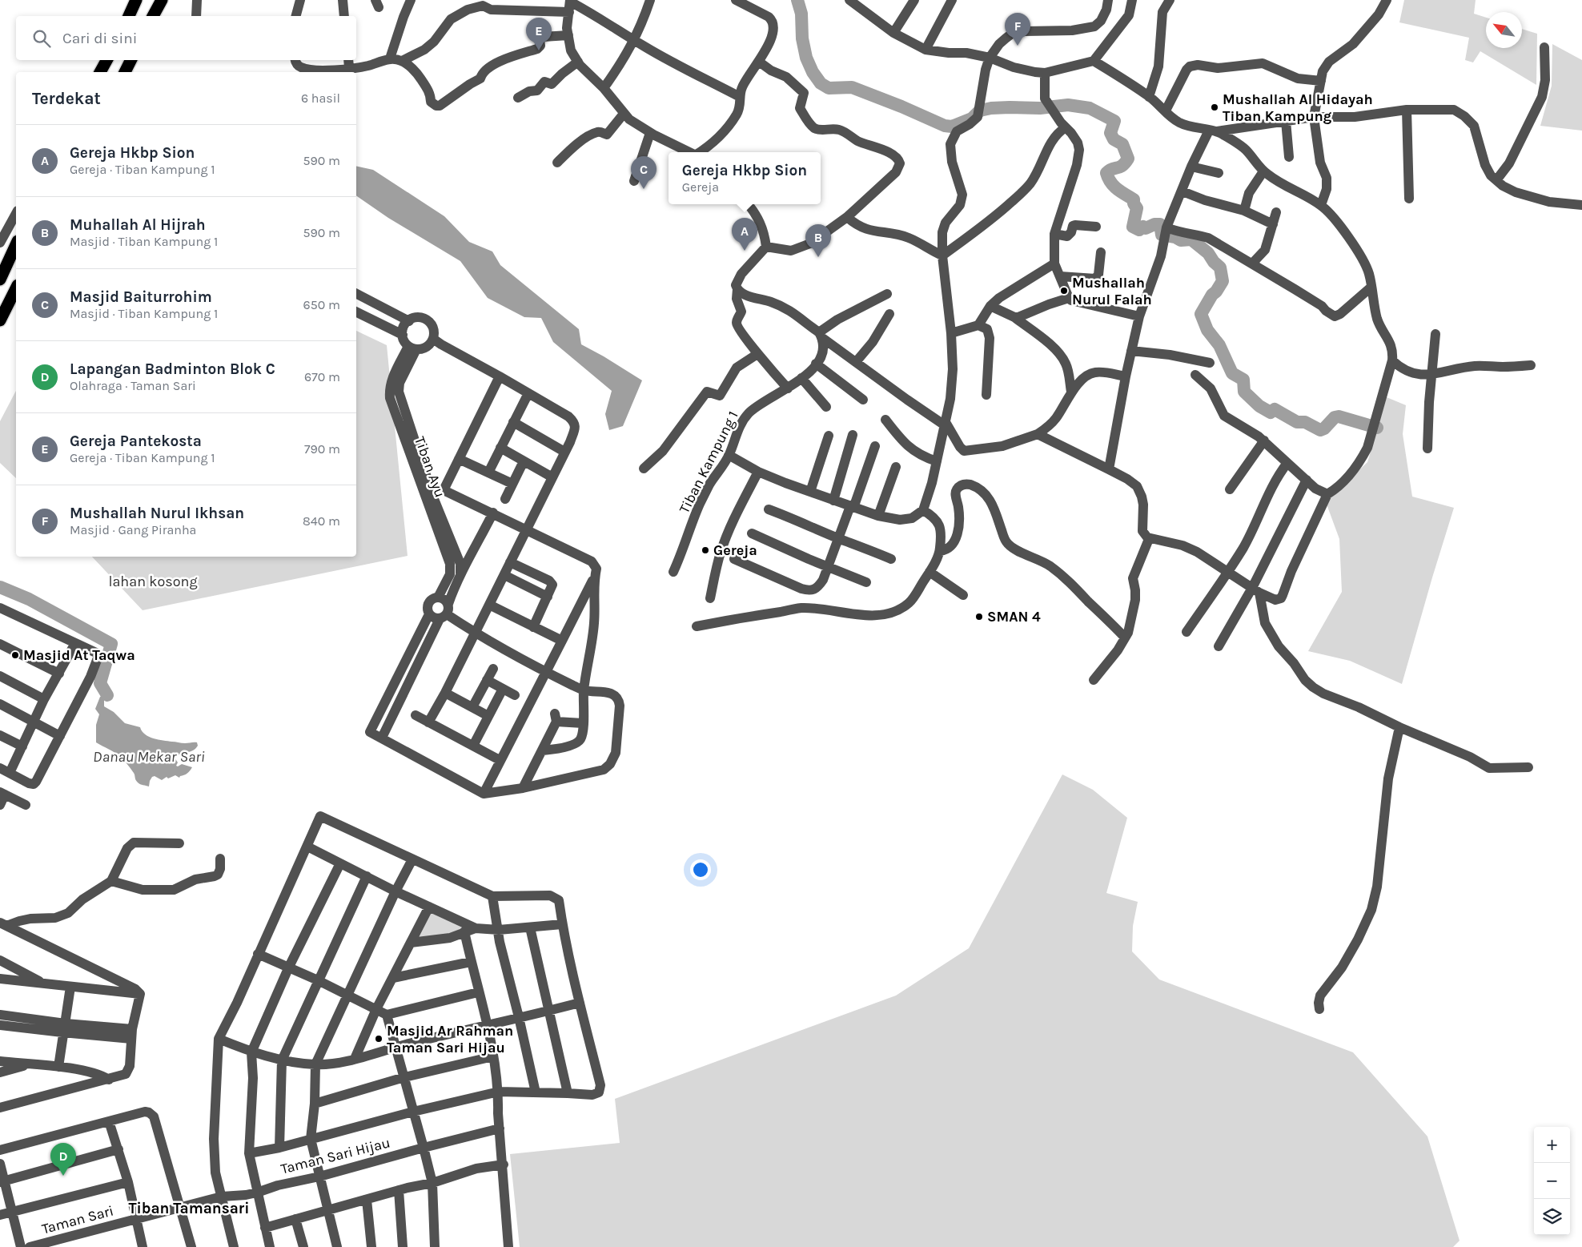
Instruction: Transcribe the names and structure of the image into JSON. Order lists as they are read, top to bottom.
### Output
{
  "streets": {
    "street": [
      "Tiban Kampung 1",
      "Tiban Ayu",
      "Taman Sari Hijau",
      "Taman Sari"
    ]
  },
  "crossings": [
    ["Taman Sari Hijau", "Taman Sari"]
  ],
  "districts": ["Tiban Tamansari"],
  "water": ["Danau Mekar Sari"],
  "parks": ["lahan kosong"],
  "places": [
    "Mushallah Al Hidayah Tiban Kampung",
    "Mushallah Nurul Falah",
    "Gereja",
    "SMAN 4",
    "Masjid At Taqwa",
    "Masjid Ar Rahman Taman Sari Hijau"
  ],
  "north": "top left",
  "page": {
    "pins": [
      "F",
      "E",
      "C",
      "A",
      "B",
      "D"
    ],
    "search": "Cari di sini",
    "heading": ["Terdekat", "6 hasil"],
    "list": [
      {
        "mark": "A",
        "name": "Gereja Hkbp Sion",
        "note": "Gereja · Tiban Kampung 1",
        "value": "590 m"
      },
      {
        "mark": "B",
        "name": "Muhallah Al Hijrah",
        "note": "Masjid · Tiban Kampung 1",
        "value": "590 m"
      },
      {
        "mark": "C",
        "name": "Masjid Baiturrohim",
        "note": "Masjid · Tiban Kampung 1",
        "value": "650 m"
      },
      {
        "mark": "D",
        "name": "Lapangan Badminton Blok C",
        "note": "Olahraga · Taman Sari",
        "value": "670 m"
      },
      {
        "mark": "E",
        "name": "Gereja Pantekosta",
        "note": "Gereja · Tiban Kampung 1",
        "value": "790 m"
      },
      {
        "mark": "F",
        "name": "Mushallah Nurul Ikhsan",
        "note": "Masjid · Gang Piranha",
        "value": "840 m"
      }
    ],
    "popup": ["Gereja Hkbp Sion", "Gereja"],
    "map_buttons": ["+", "−"]
  }
}
